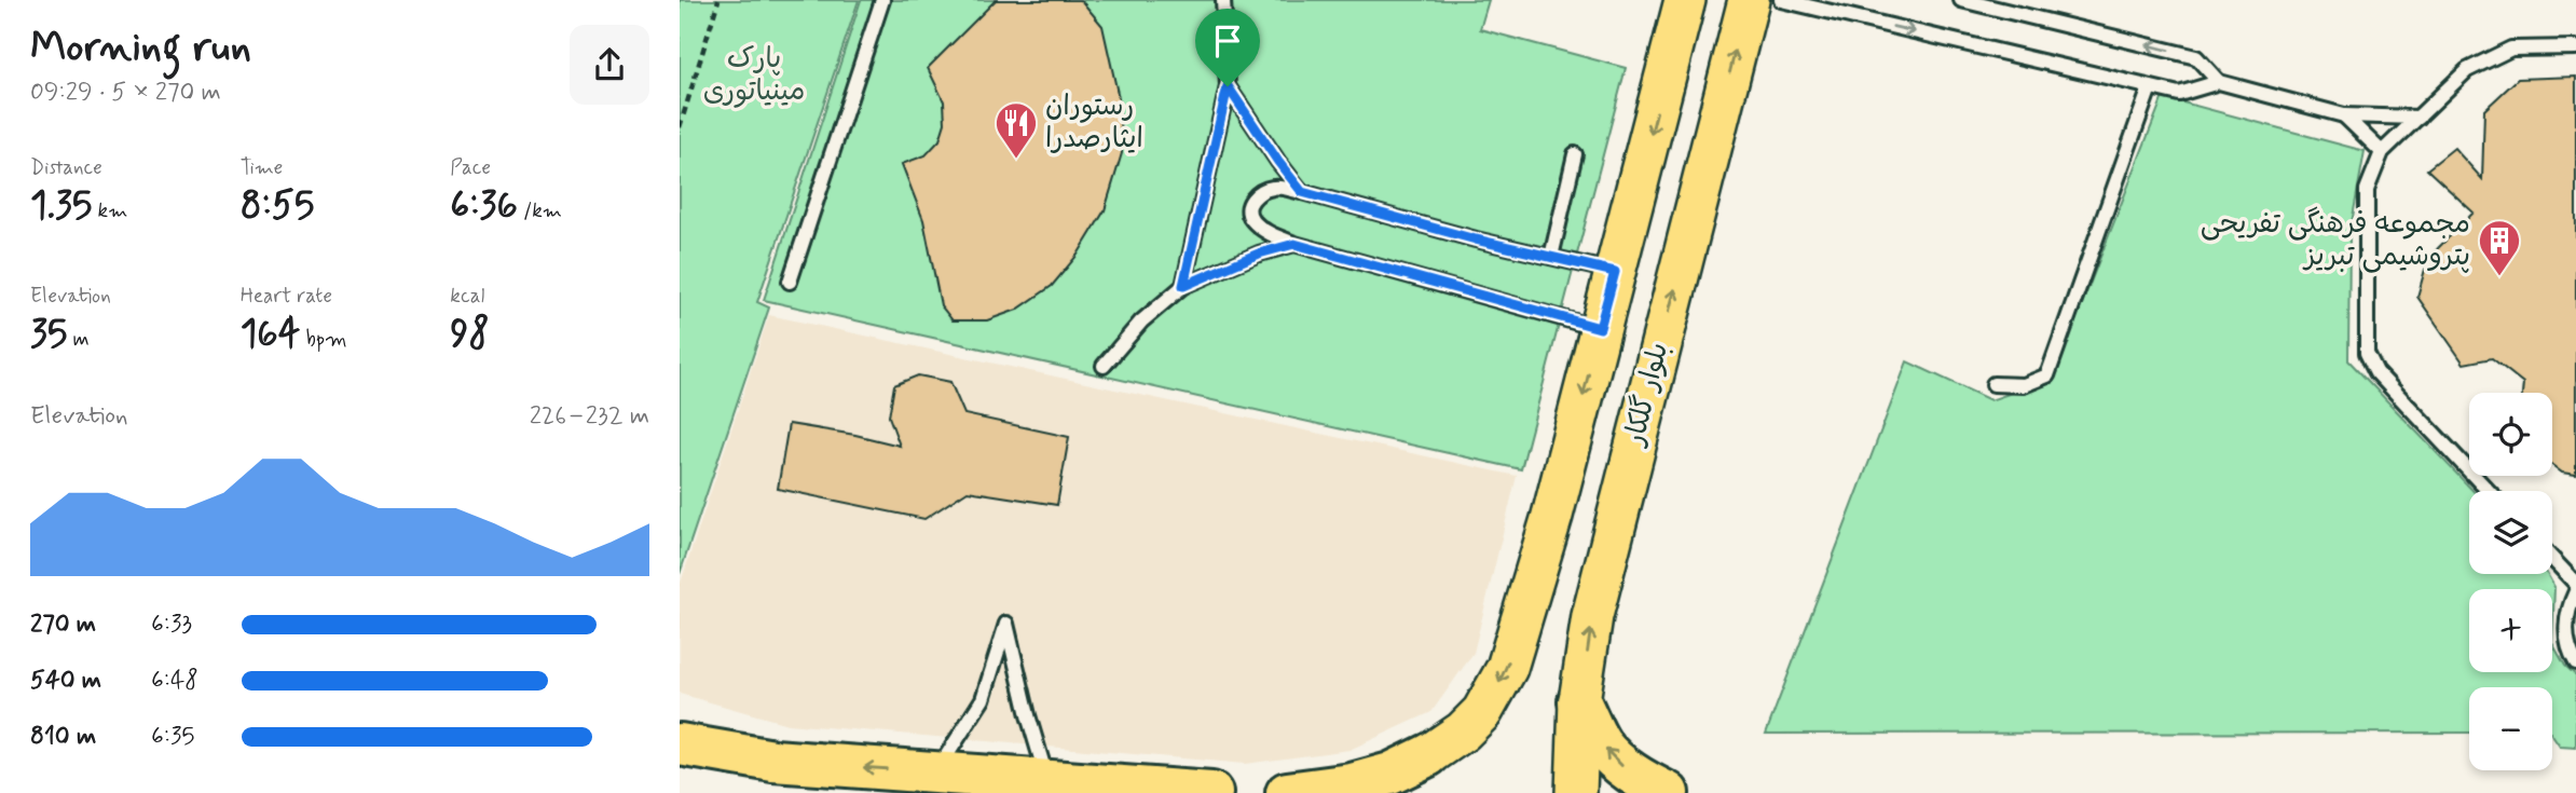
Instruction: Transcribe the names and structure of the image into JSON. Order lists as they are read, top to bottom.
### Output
{
  "streets": {
    "main road": ["بلوار گلکار"]
  },
  "parks": ["پارک مینیاتوری"],
  "places": {
    "restaurant": ["رستوران ایثارصدرا"],
    "building": ["مجموعه فرهنگی تفریحی پتروشیمی تبریز"]
  },
  "page": {
    "heading": ["Morning run", "09:29 · 5 × 270 m"],
    "stats": [
      ["Distance", "1.35 km"],
      ["Time", "8:55"],
      ["Pace", "6:36 /km"],
      ["Elevation", "35 m"],
      ["Heart rate", "164 bpm"],
      ["kcal", "98"]
    ],
    "chart": ["Elevation", "226–232 m"],
    "map_buttons": ["+", "−"],
    "list": [
      {
        "name": "270 m",
        "note": "6:33"
      },
      {
        "name": "540 m",
        "note": "6:48"
      },
      {
        "name": "810 m",
        "note": "6:35"
      }
    ]
  }
}
